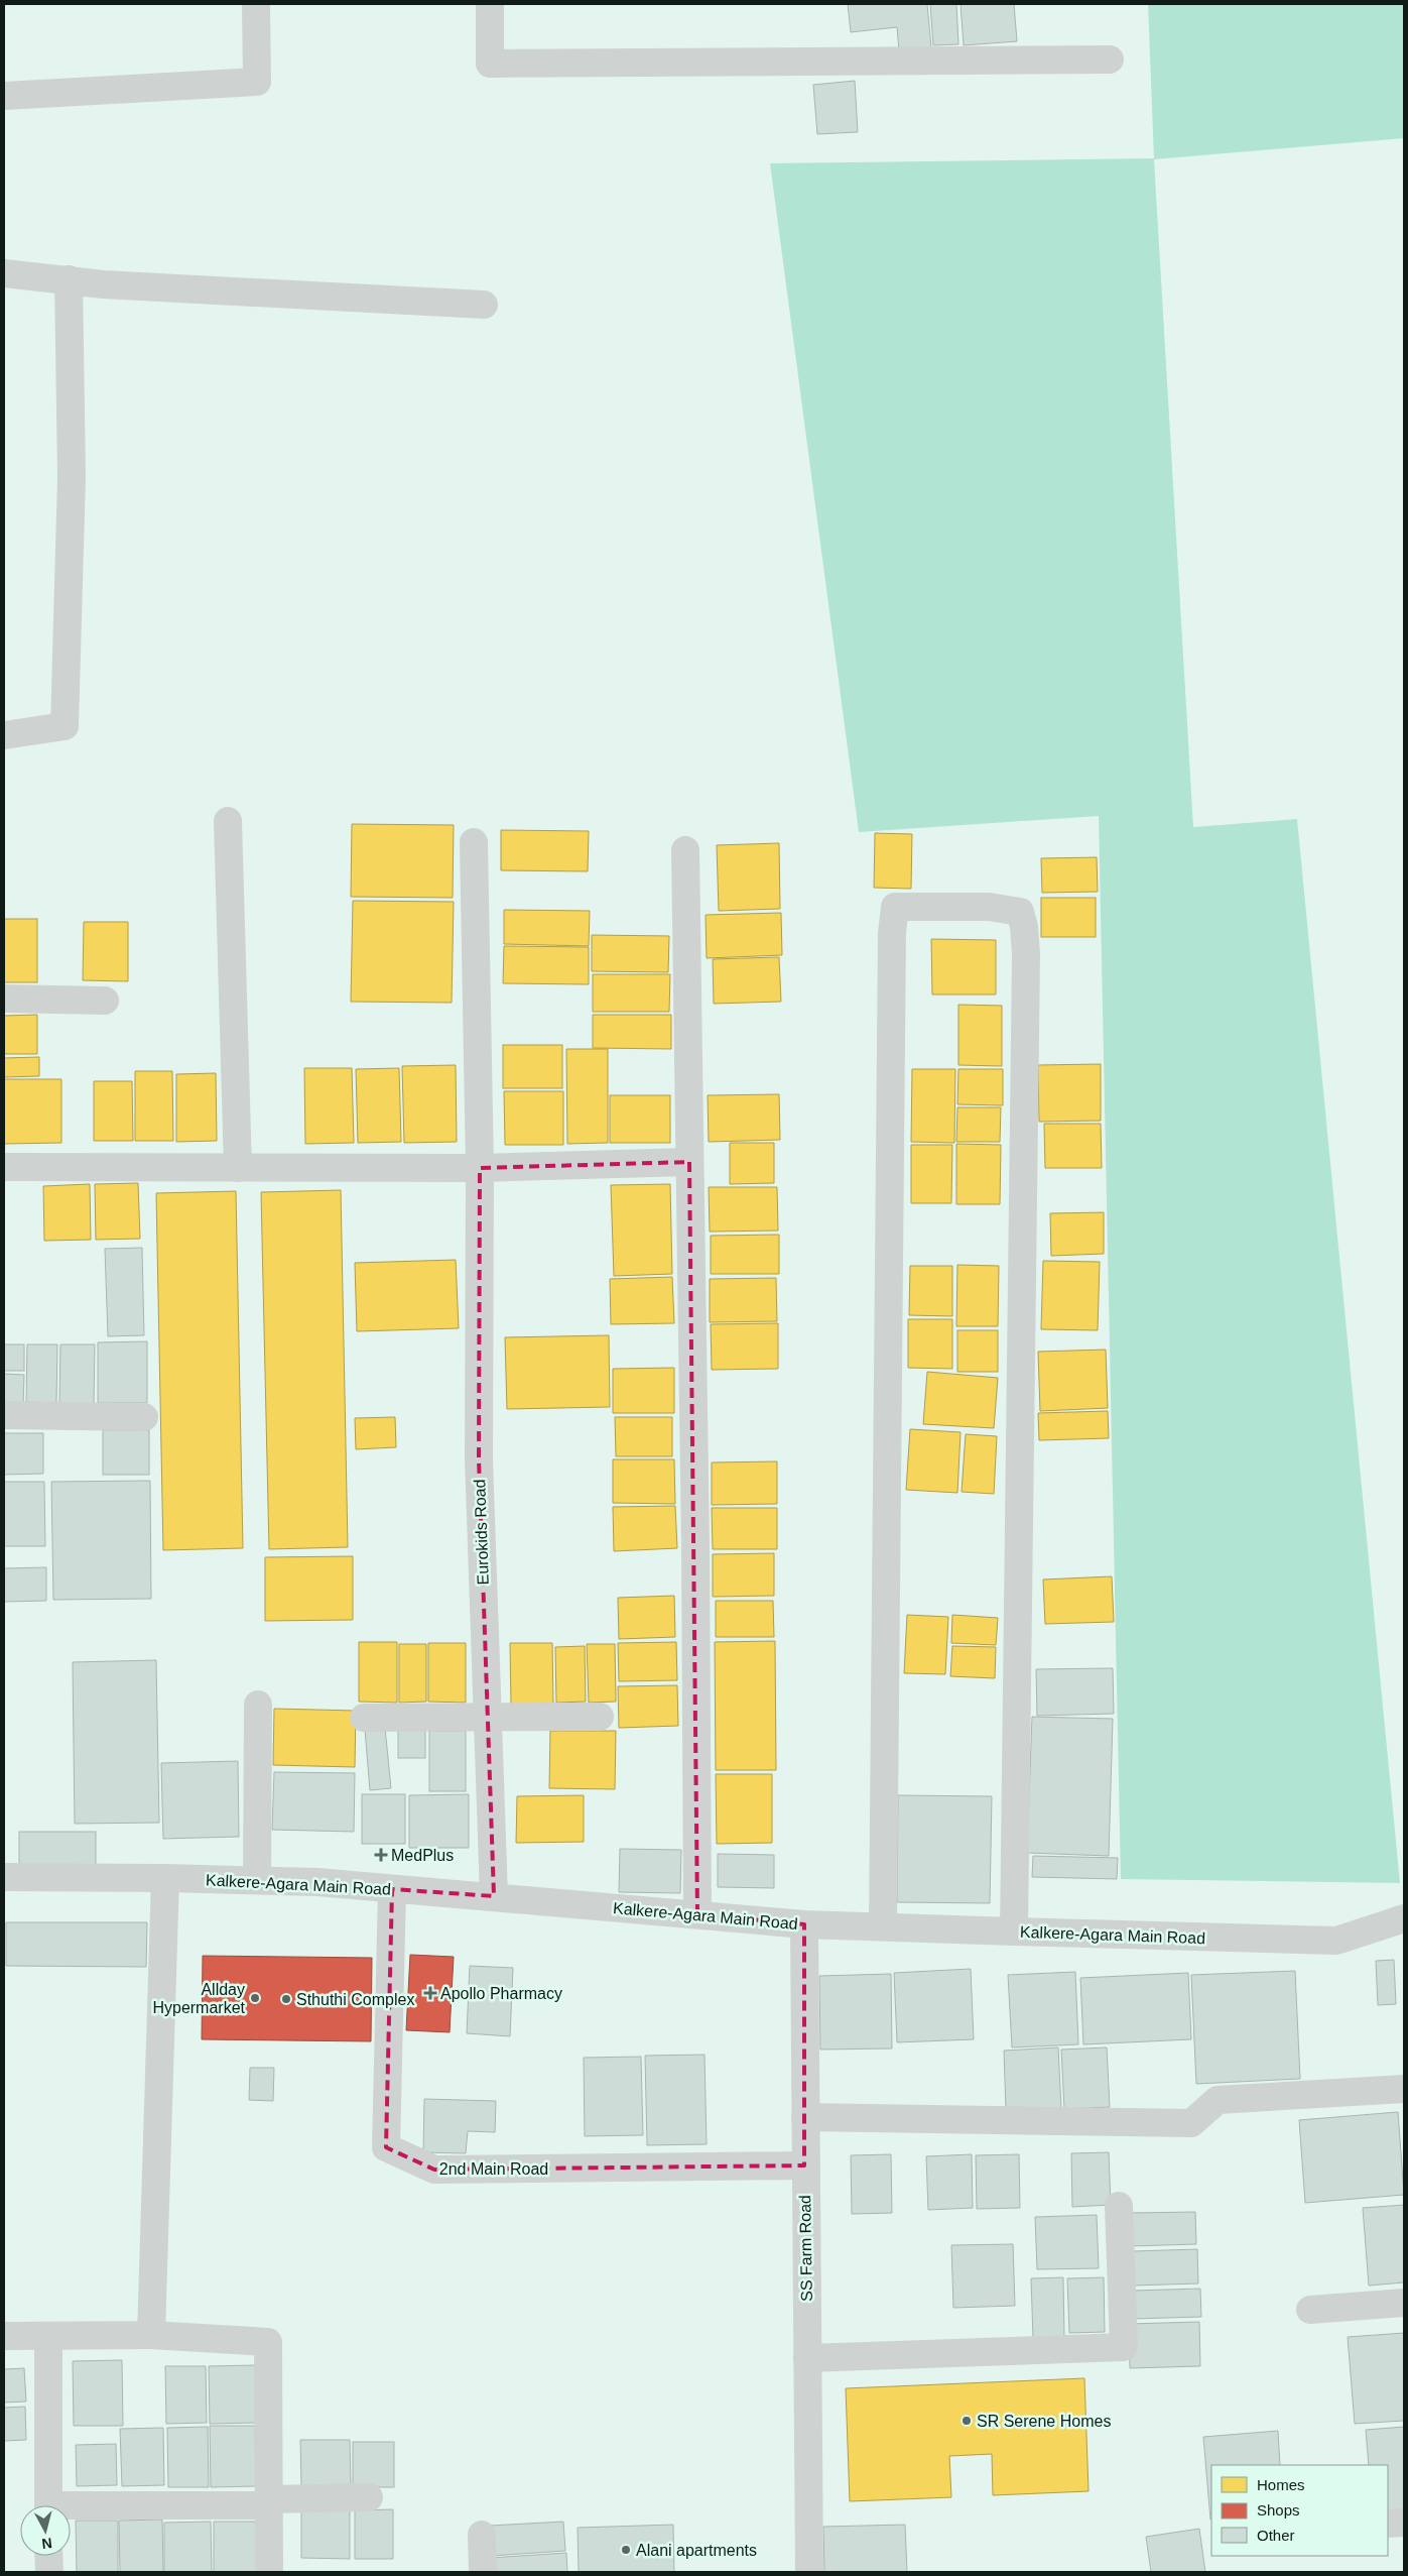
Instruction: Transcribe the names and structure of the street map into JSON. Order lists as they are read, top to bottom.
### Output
{
  "streets": {
    "street": [
      "Eurokids Road",
      "Kalkere-Agara Main Road",
      "2nd Main Road",
      "SS Farm Road"
    ]
  },
  "crossings": [
    ["Eurokids Road", "Kalkere-Agara Main Road"],
    ["Kalkere-Agara Main Road", "2nd Main Road"],
    ["Kalkere-Agara Main Road", "SS Farm Road"],
    ["2nd Main Road", "SS Farm Road"]
  ],
  "places": {
    "health": ["MedPlus", "Apollo Pharmacy"],
    "other": [
      "Allday Hypermarket",
      "Sthuthi Complex",
      "SR Serene Homes",
      "Alani apartments"
    ]
  },
  "legend": ["Homes", "Shops", "Other"],
  "north": "bottom"
}
